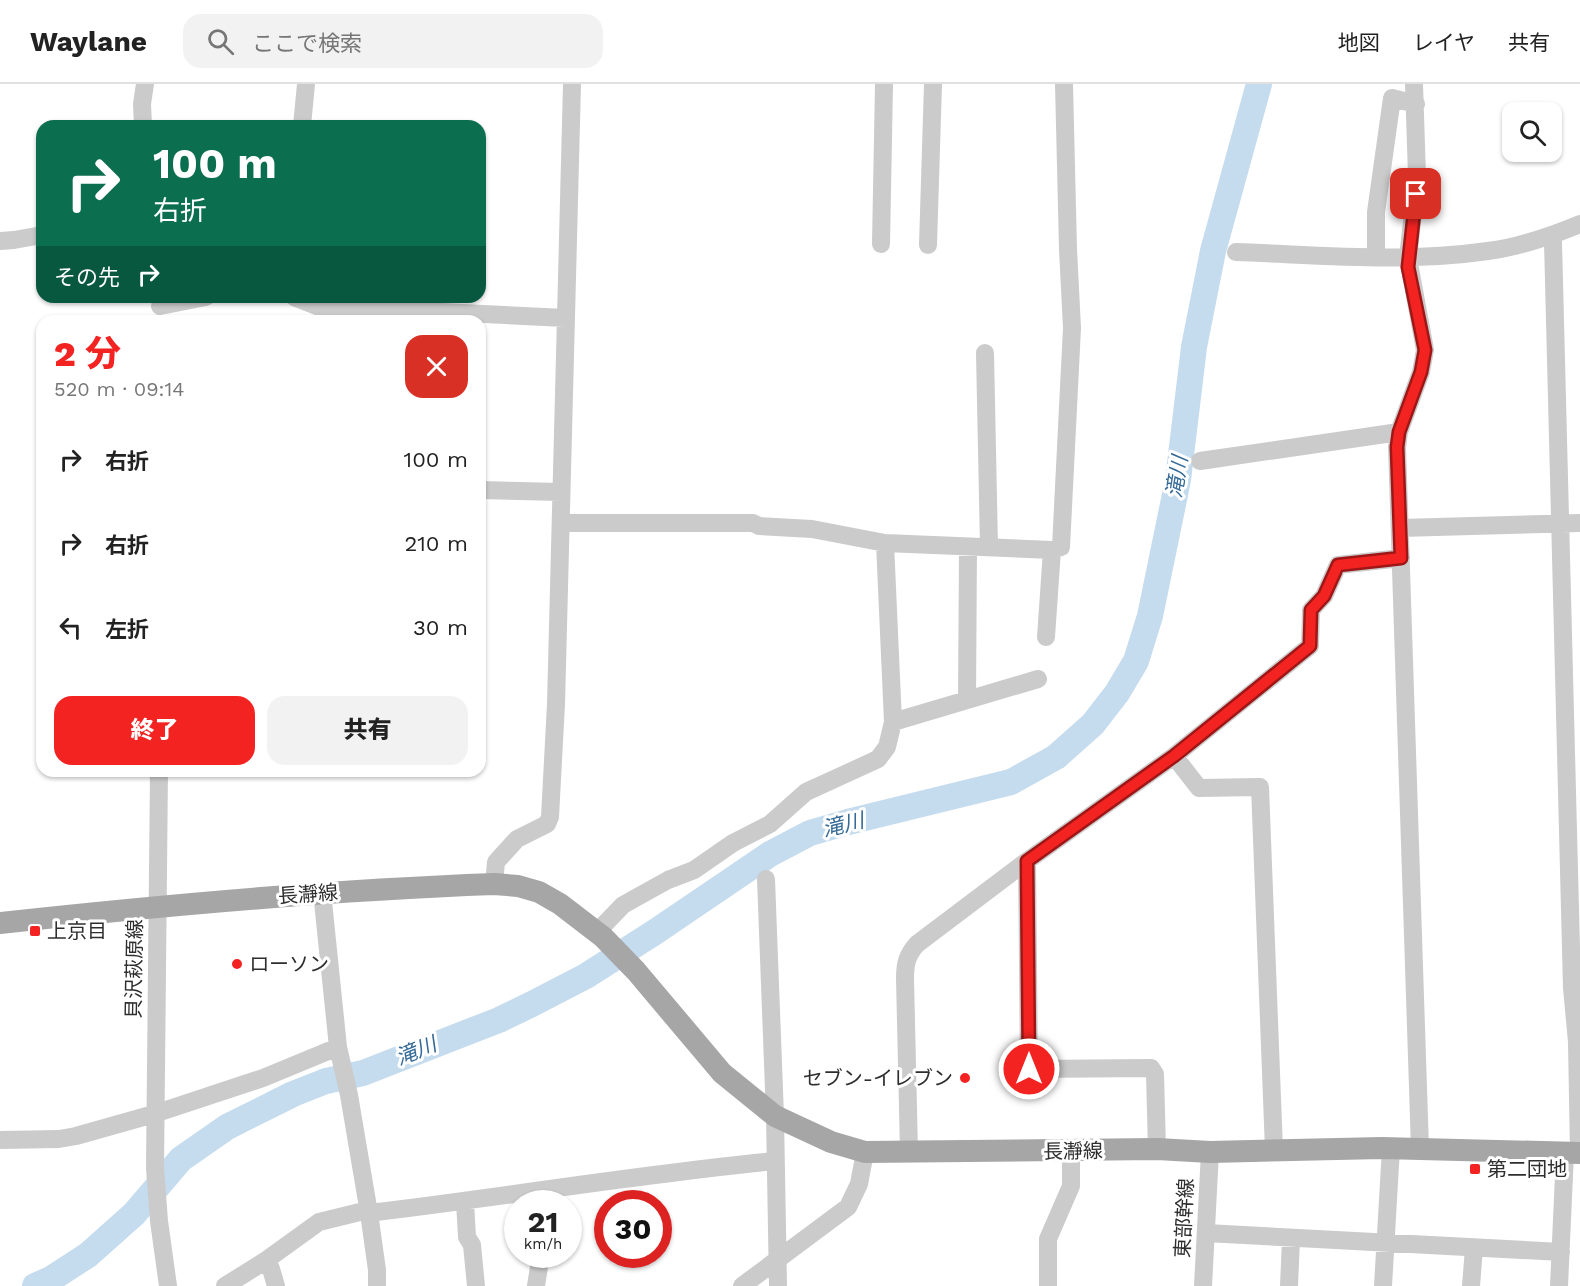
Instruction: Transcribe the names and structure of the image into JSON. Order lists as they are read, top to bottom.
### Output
{
  "streets": {
    "main road": ["長瀞線"],
    "street": ["貝沢萩原線", "東部幹線"]
  },
  "crossings": [
    ["長瀞線", "貝沢萩原線"],
    ["長瀞線", "東部幹線"]
  ],
  "water": ["滝川"],
  "places": {
    "transit": ["上京目", "第二団地"],
    "other": ["ローソン", "セブン-イレブン"]
  },
  "page": {
    "header": "Waylane",
    "search": "ここで検索",
    "nav": ["地図", "レイヤ", "共有"],
    "turn": ["100 m", "右折"],
    "then": "その先",
    "heading": ["2 分", "520 m · 09:14"],
    "list": [
      {
        "name": "右折",
        "value": "100 m"
      },
      {
        "name": "右折",
        "value": "210 m"
      },
      {
        "name": "左折",
        "value": "30 m"
      }
    ],
    "buttons": ["終了", "共有"],
    "speed": "21 km/h",
    "limit": "30"
  }
}
